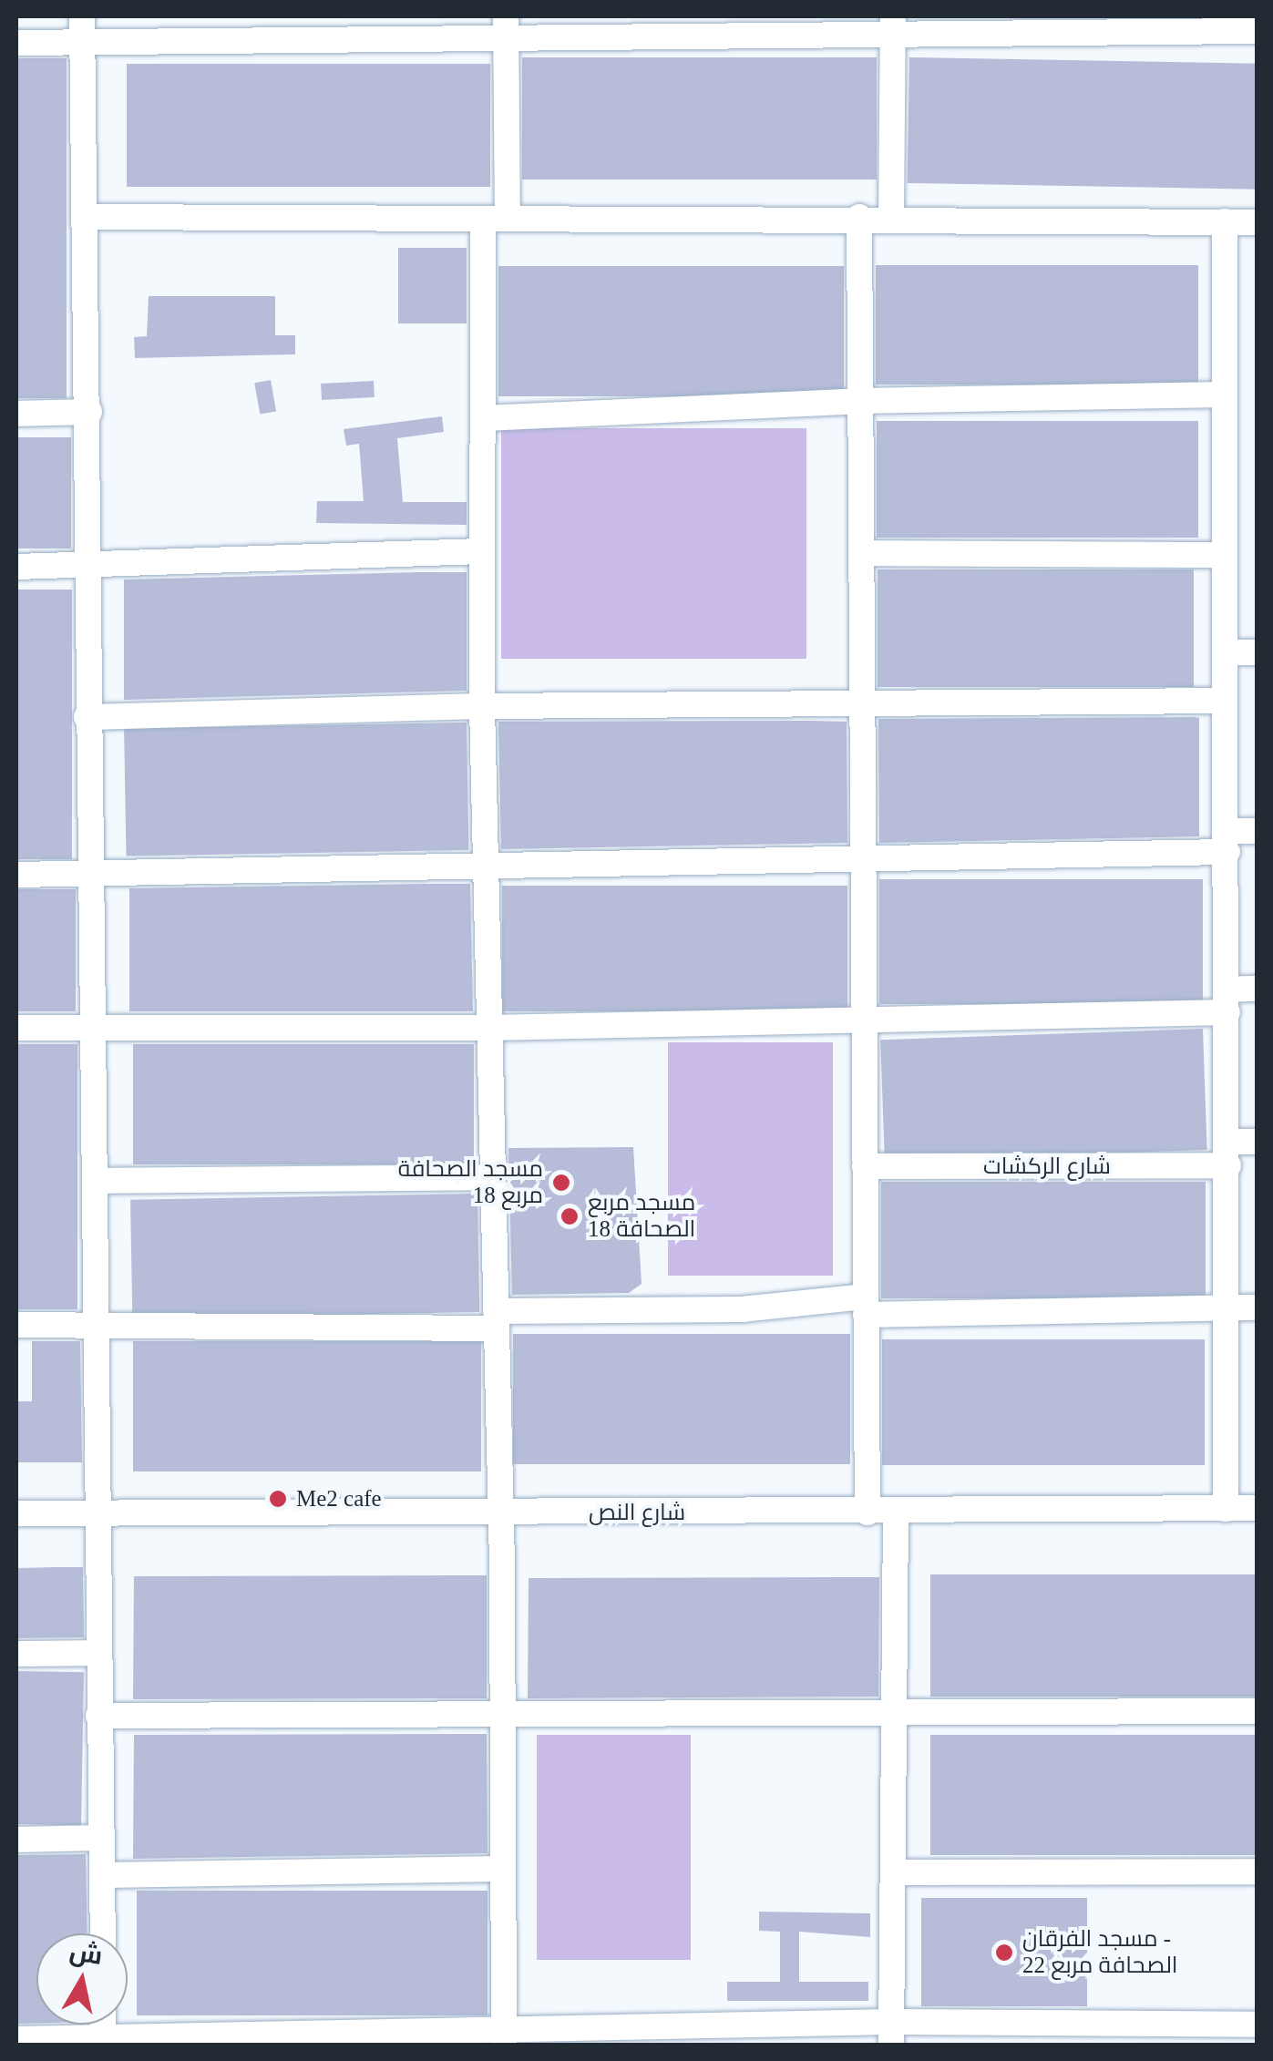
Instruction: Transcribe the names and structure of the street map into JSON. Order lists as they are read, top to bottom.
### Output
{
  "streets": {
    "street": ["شارع الركشات", "شارع النص"]
  },
  "places": [
    "مسجد الصحافة مربع 18",
    "مسجد مربع 18 الصحافة",
    "Me2 cafe",
    "مسجد الفرقان - الصحافة مربع 22"
  ],
  "north": "top"
}
